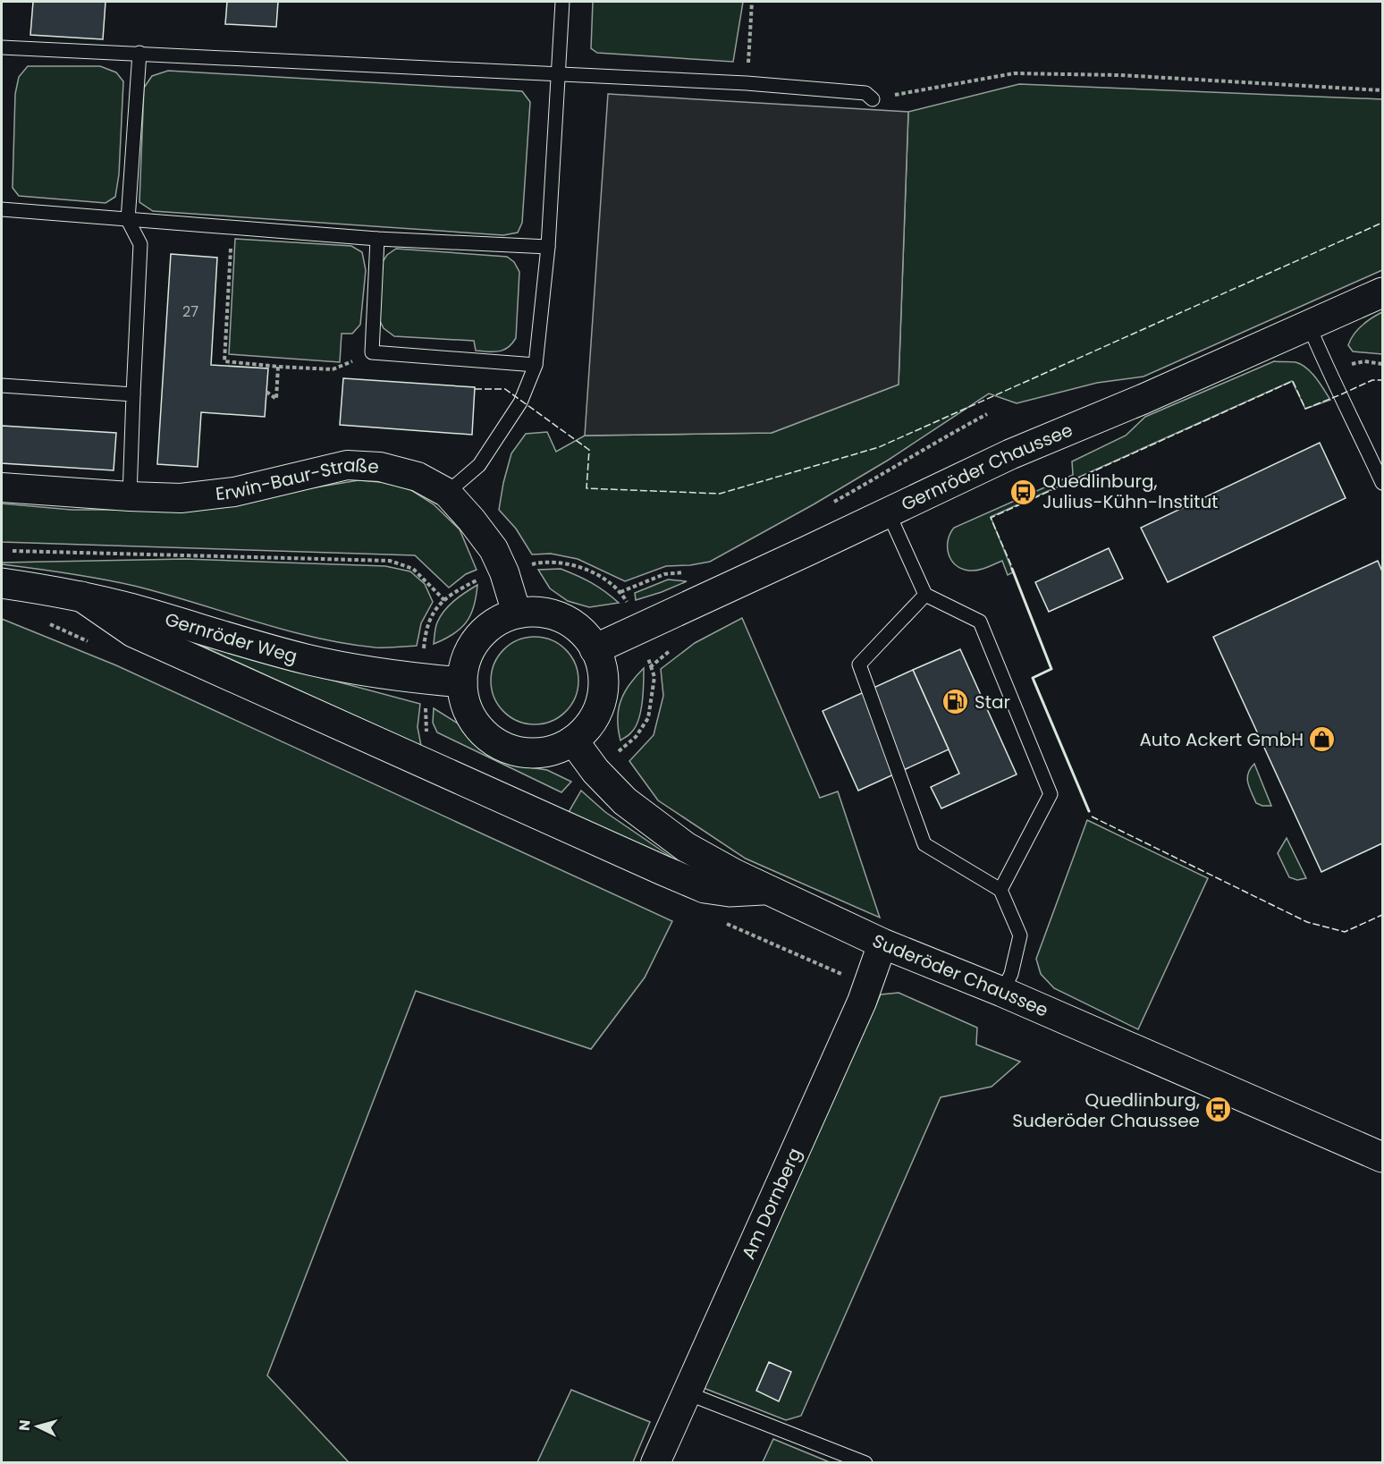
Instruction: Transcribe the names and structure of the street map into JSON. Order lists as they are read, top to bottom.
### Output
{
  "streets": {
    "main road": ["Gernröder Chaussee", "Gernröder Weg", "Suderöder Chaussee"],
    "street": ["Erwin-Baur-Straße", "Am Dornberg"]
  },
  "crossings": [
    ["Gernröder Chaussee", "Erwin-Baur-Straße"],
    ["Gernröder Chaussee", "Gernröder Weg"],
    ["Gernröder Chaussee", "Suderöder Chaussee"],
    ["Erwin-Baur-Straße", "Gernröder Weg"],
    ["Erwin-Baur-Straße", "Suderöder Chaussee"],
    ["Gernröder Weg", "Suderöder Chaussee"],
    ["Suderöder Chaussee", "Am Dornberg"]
  ],
  "places": {
    "bus stop": ["Quedlinburg, Julius-Kühn-Institut", "Quedlinburg, Suderöder Chaussee"],
    "fuel station": ["Star"],
    "shop": ["Auto Ackert GmbH"]
  },
  "house_numbers": ["27"],
  "north": "left"
}
